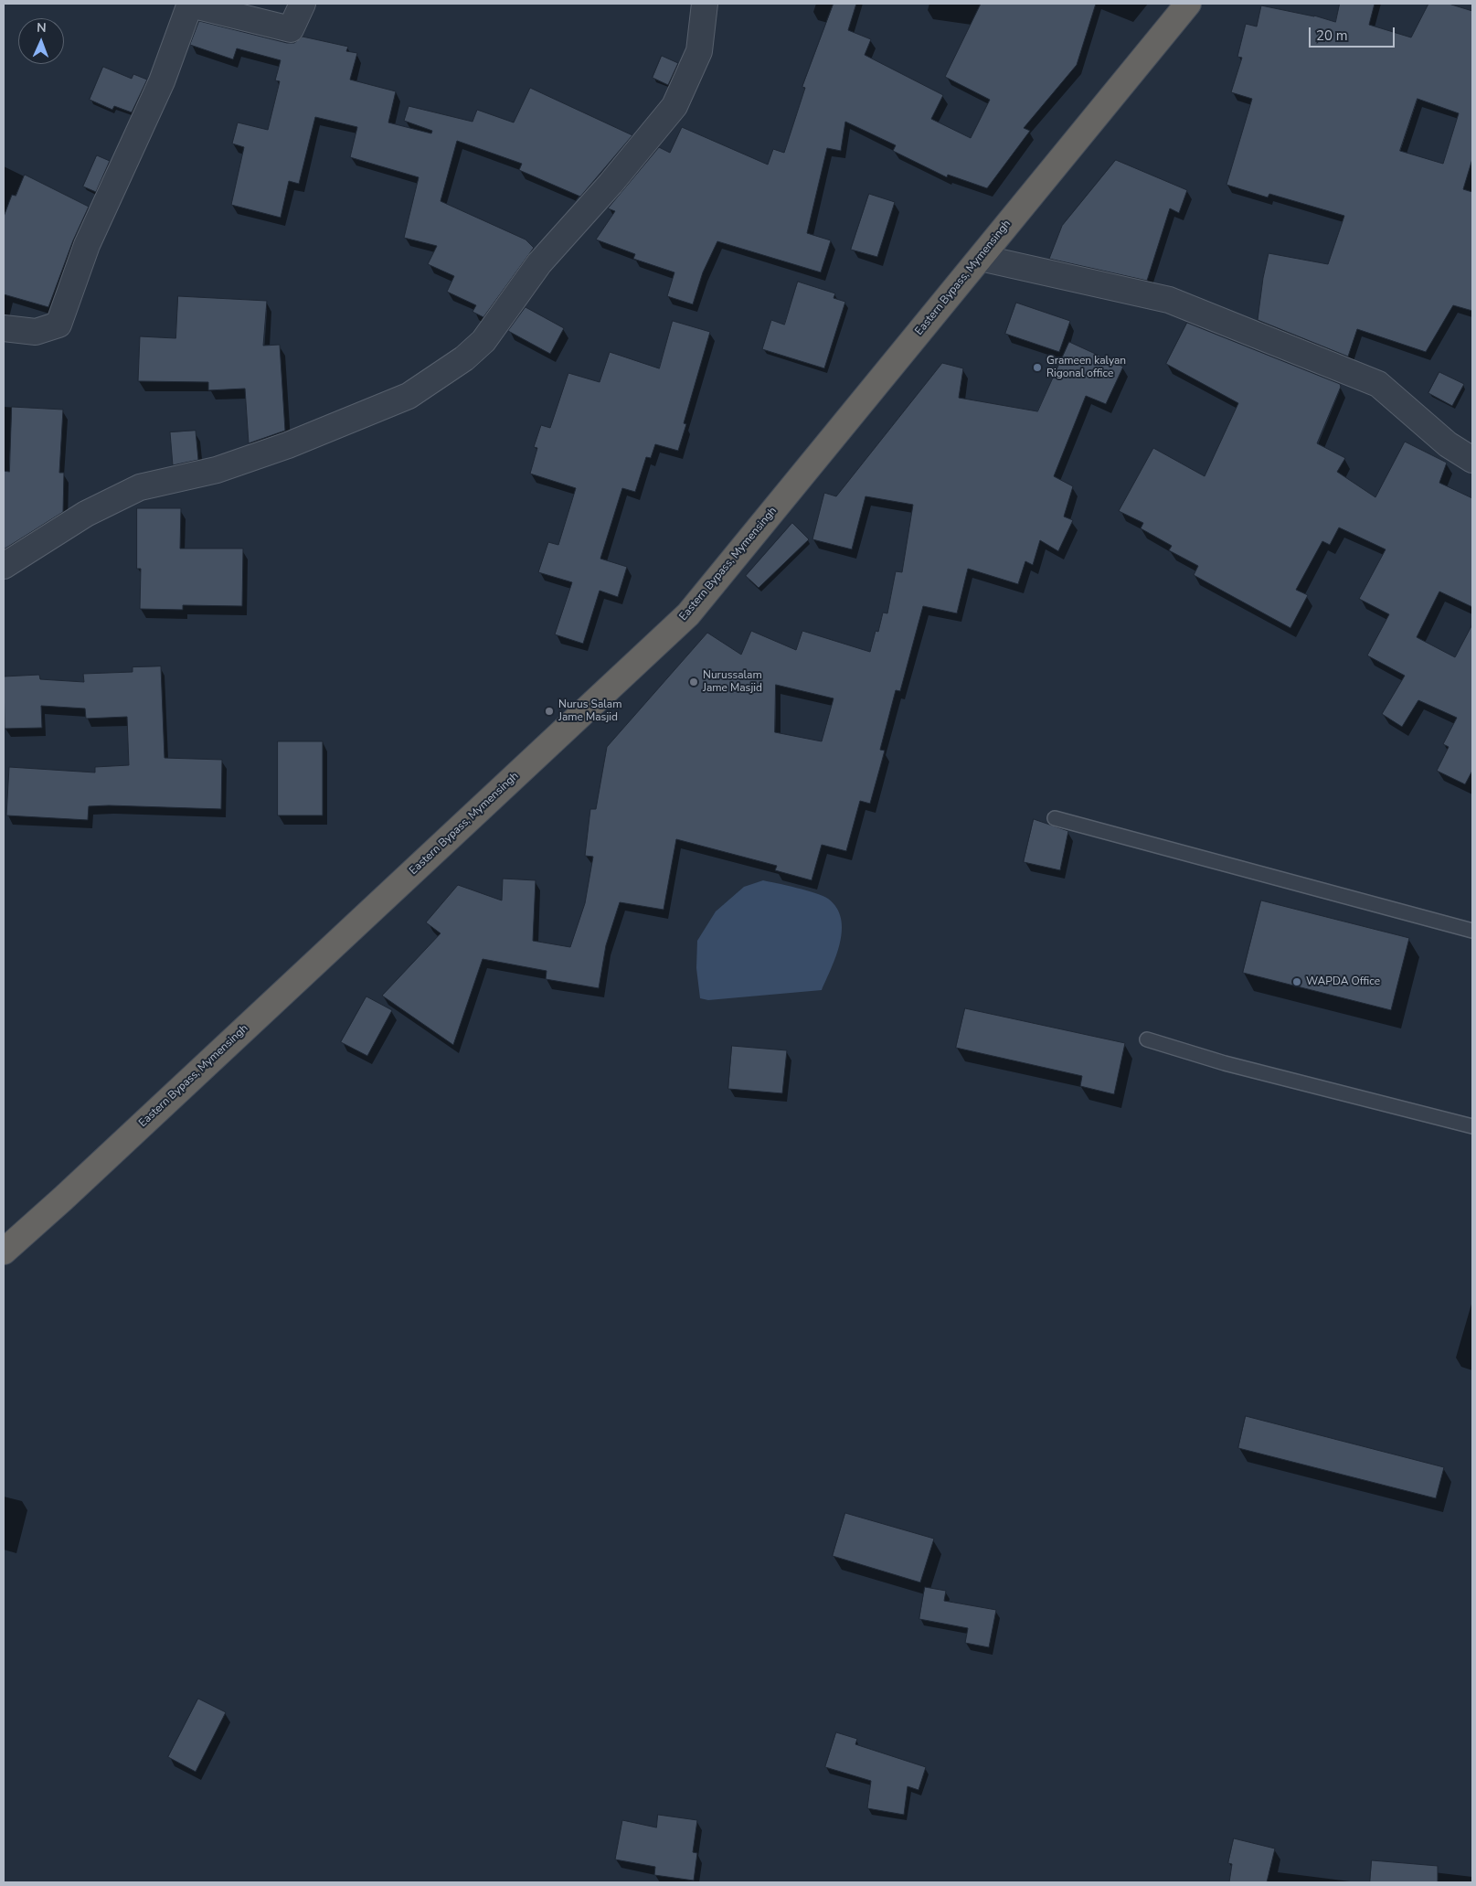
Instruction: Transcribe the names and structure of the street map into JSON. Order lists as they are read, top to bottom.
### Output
{
  "streets": {
    "highway": ["Eastern Bypass, Mymensingh"]
  },
  "places": [
    "Grameen kalyan Rigonal office",
    "Nurussalam Jame Masjid",
    "Nurus Salam Jame Masjid",
    "WAPDA Office"
  ],
  "scale_bar": "20 m",
  "north": "top"
}
